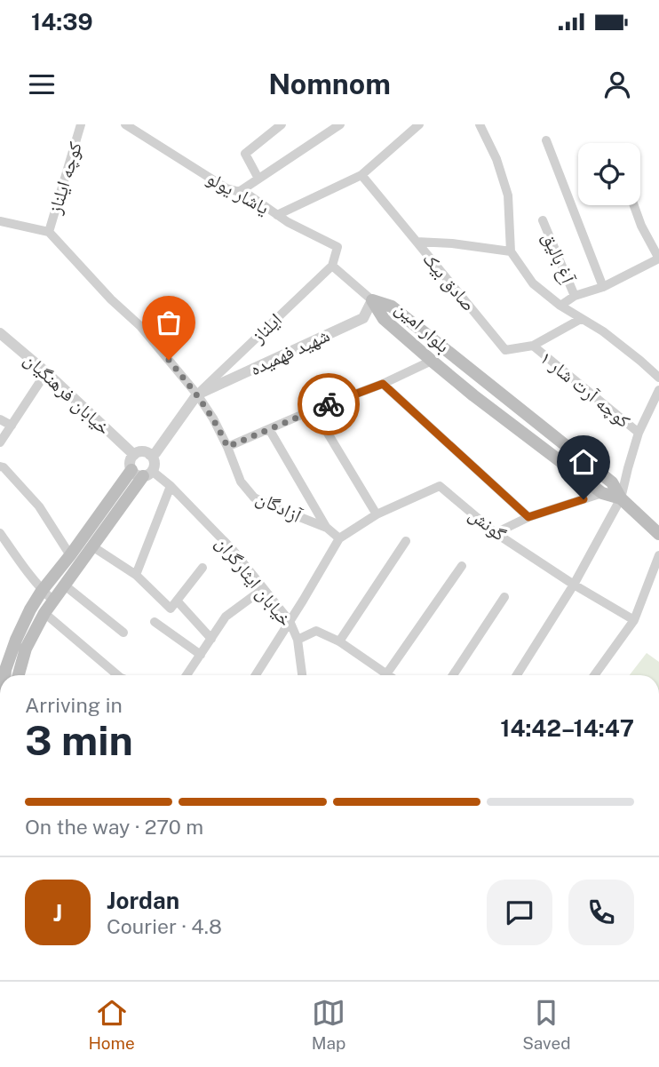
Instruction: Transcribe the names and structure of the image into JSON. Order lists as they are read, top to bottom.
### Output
{
  "streets": {
    "main road": ["بلوار امین"],
    "street": [
      "کوچه ایلناز",
      "یاشار یولو",
      "آِغ بالیق",
      "صادق بیک",
      "ایلناز",
      "شهید فهمیده",
      "کوچه آرت شار ۱",
      "خیابان فرهنگیان",
      "آزادگان",
      "گونش",
      "خیابان ایثارگران"
    ]
  },
  "crossings": [
    ["یاشار یولو", "ایلناز"],
    ["صادق بیک", "کوچه آرت شار ۱"],
    ["بلوار امین", "شهید فهمیده"],
    ["ایلناز", "شهید فهمیده"],
    ["ایلناز", "آزادگان"],
    ["شهید فهمیده", "آزادگان"],
    ["خیابان فرهنگیان", "خیابان ایثارگران"],
    ["آزادگان", "گونش"]
  ],
  "page": {
    "status": "14:39",
    "header": "Nomnom",
    "heading": ["3 min", "Arriving in", "14:42–14:47"],
    "panel": ["Jordan", "Courier · 4.8"],
    "bar": "On the way · 270 m",
    "round": "J",
    "tabs": ["Home", "Map", "Saved"]
  }
}
